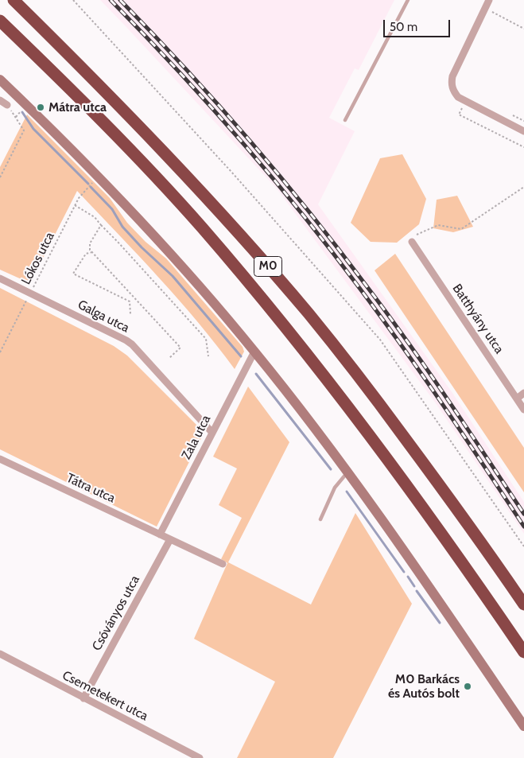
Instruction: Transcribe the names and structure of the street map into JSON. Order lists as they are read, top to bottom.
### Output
{
  "streets": {
    "highway": ["M0"],
    "street": [
      "Galga utca",
      "Batthyány utca",
      "Zala utca",
      "Tátra utca",
      "Csóványos utca",
      "Csemetekert utca"
    ],
    "path": ["Lókos utca"]
  },
  "crossings": [
    ["Lókos utca", "Galga utca"],
    ["Galga utca", "Zala utca"],
    ["Zala utca", "Tátra utca"],
    ["Tátra utca", "Csóványos utca"],
    ["Csóványos utca", "Csemetekert utca"]
  ],
  "places": ["Mátra utca", "M0 Barkács és Autós bolt"],
  "scale_bar": "50 m"
}
